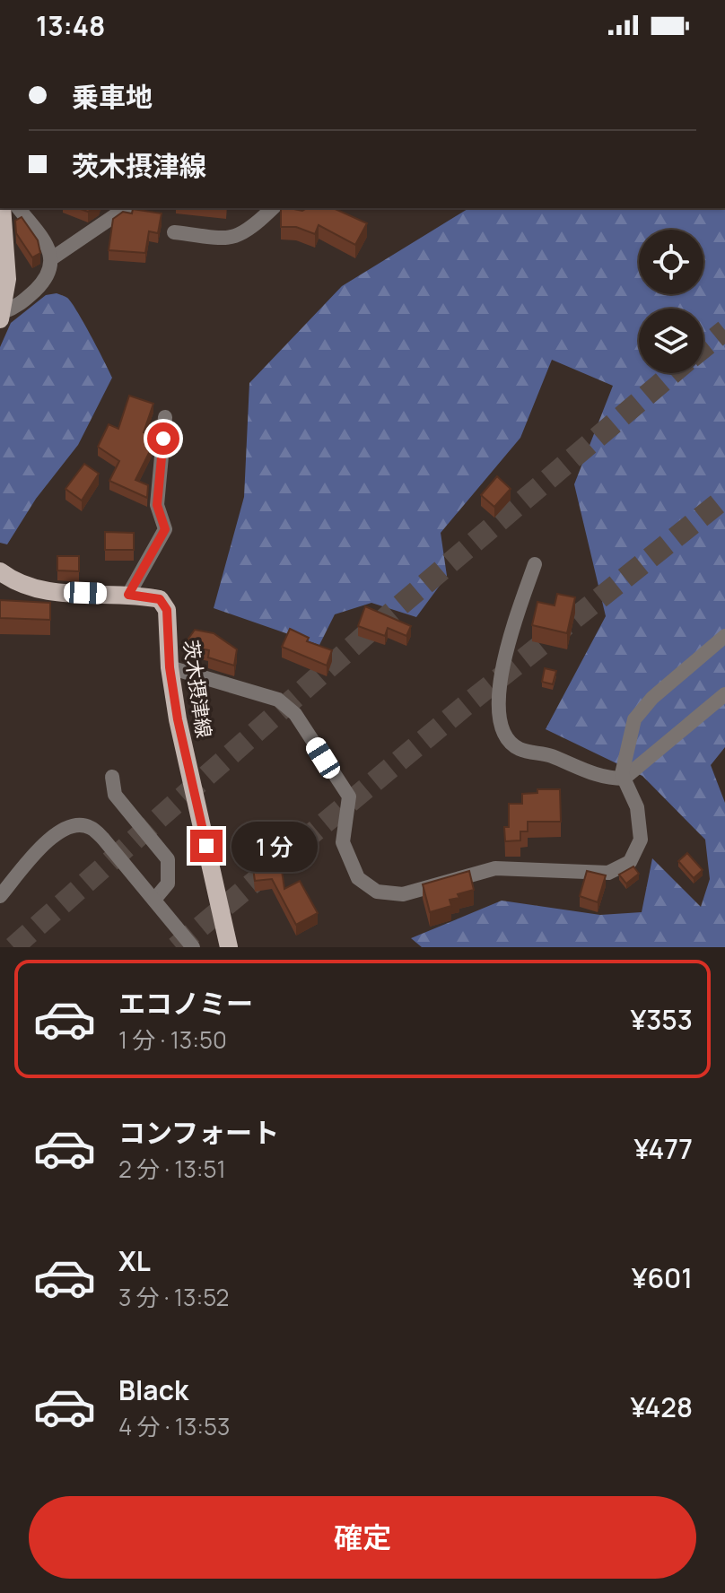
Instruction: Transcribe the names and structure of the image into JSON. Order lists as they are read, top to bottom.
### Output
{
  "streets": {
    "main road": ["茨木摂津線"]
  },
  "page": {
    "status": "13:48",
    "banner": ["乗車地", "茨木摂津線"],
    "bubble": "1 分",
    "list": [
      {
        "name": "エコノミー",
        "note": "1 分 · 13:50",
        "value": "¥353"
      },
      {
        "name": "コンフォート",
        "note": "2 分 · 13:51",
        "value": "¥477"
      },
      {
        "name": "XL",
        "note": "3 分 · 13:52",
        "value": "¥601"
      },
      {
        "name": "Black",
        "note": "4 分 · 13:53",
        "value": "¥428"
      }
    ],
    "buttons": "確定"
  }
}
